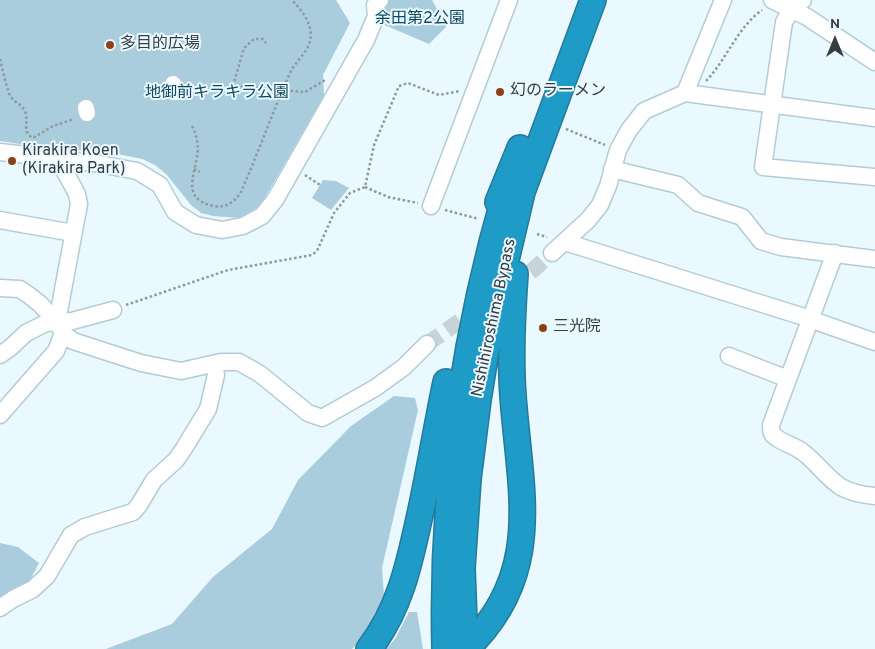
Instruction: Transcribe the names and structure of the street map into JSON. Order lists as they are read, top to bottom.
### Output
{
  "streets": {
    "highway": ["Nishihiroshima Bypass"]
  },
  "parks": ["余田第2公園", "地御前キラキラ公園"],
  "places": [
    "多目的広場",
    "幻のラーメン",
    "Kirakira Koen (Kirakira Park)",
    "三光院"
  ],
  "north": "top"
}
